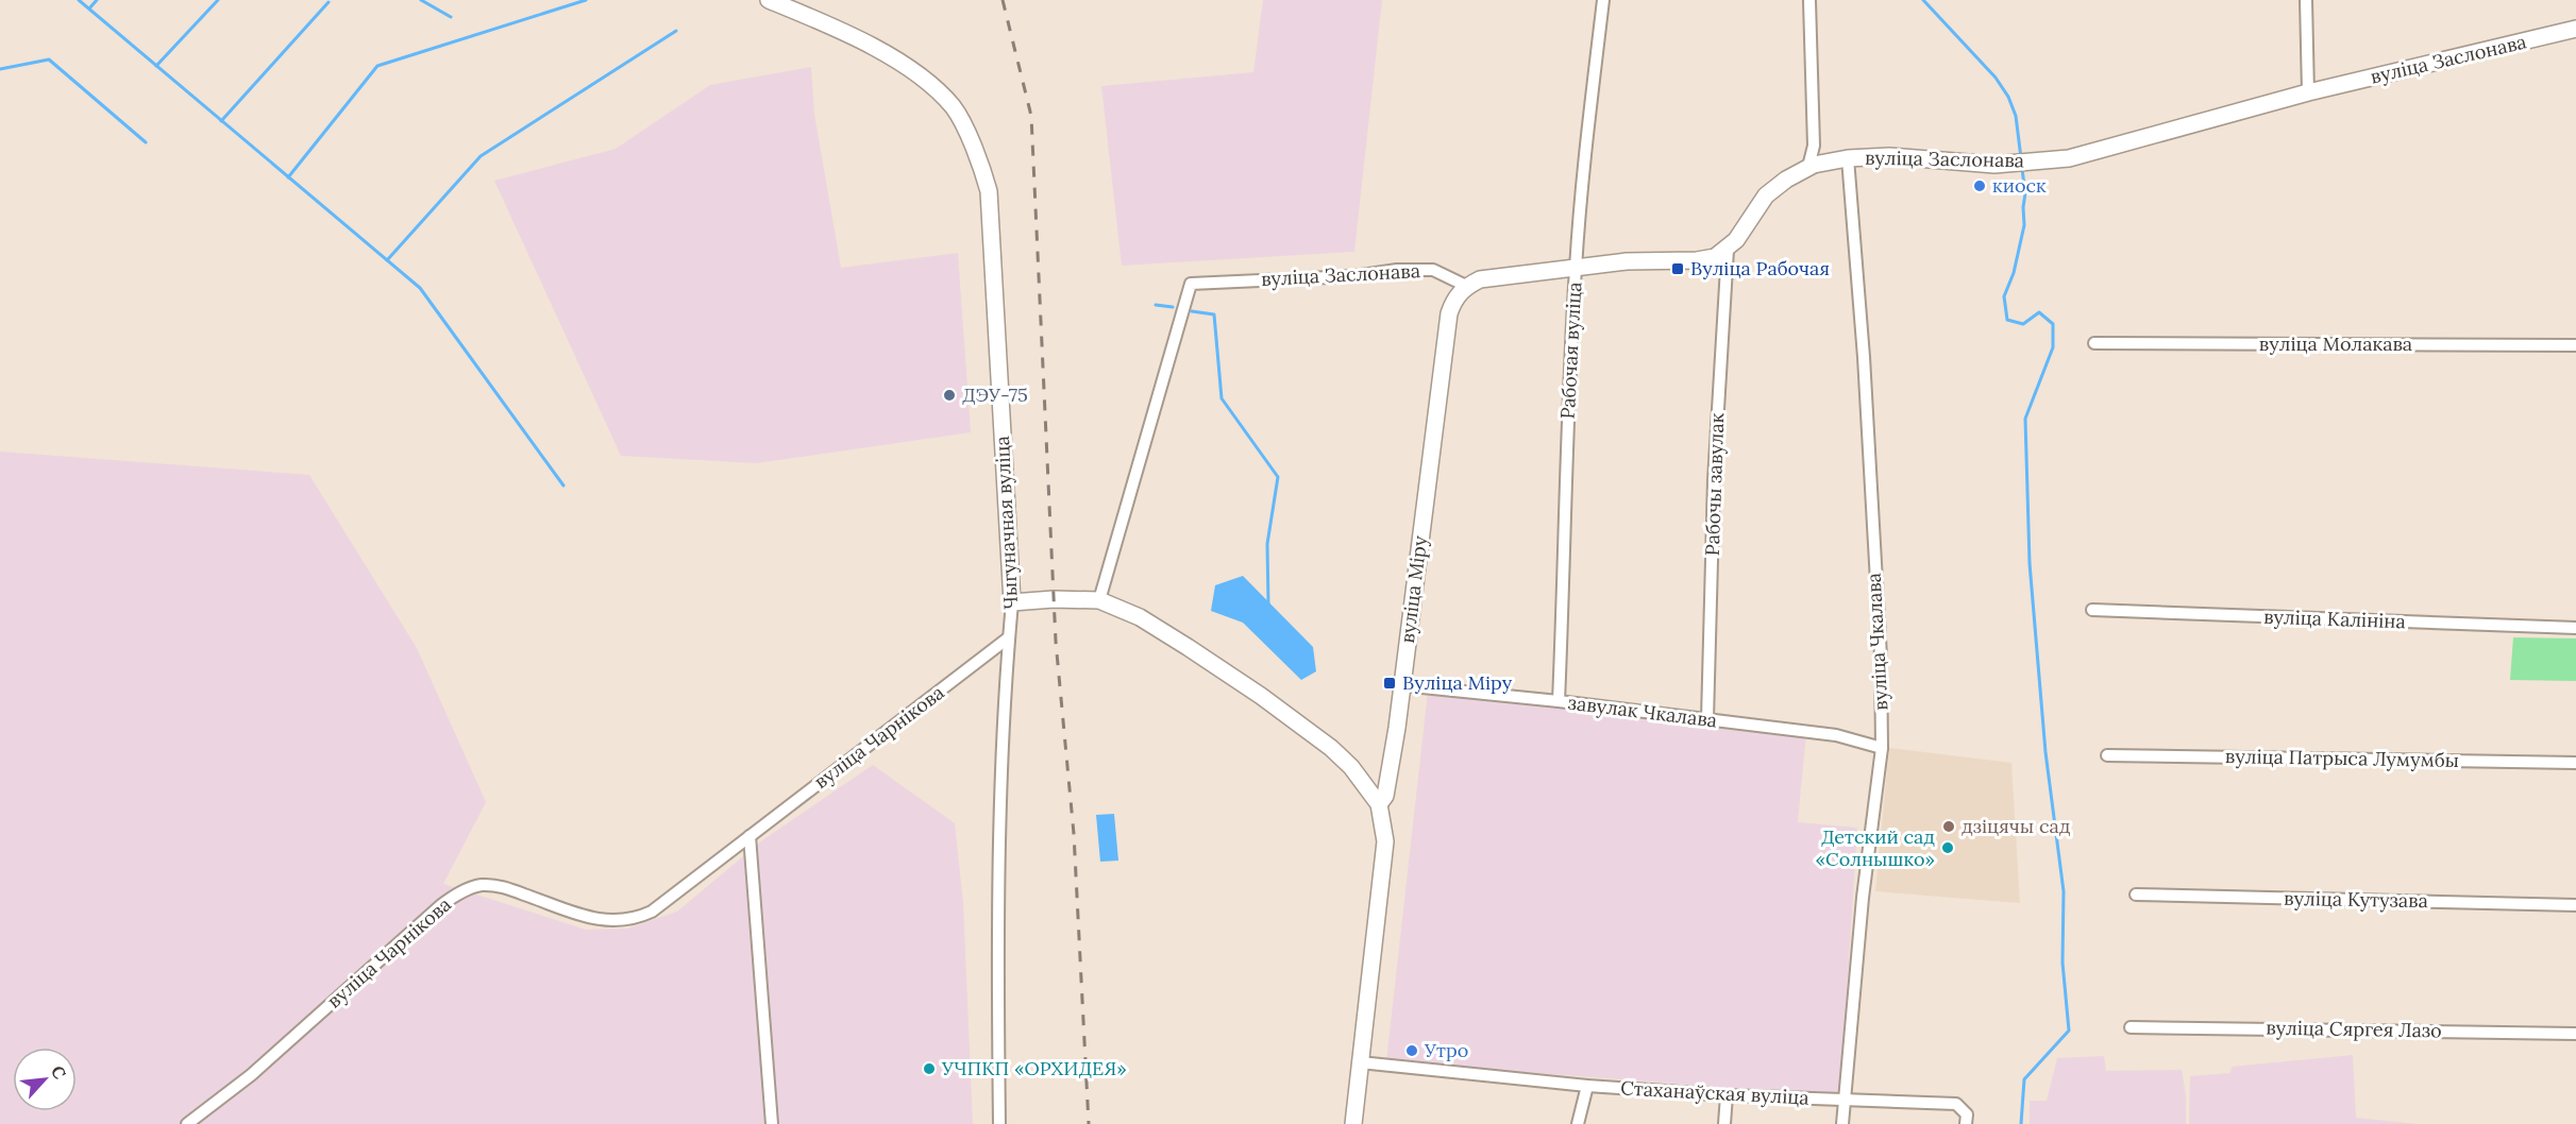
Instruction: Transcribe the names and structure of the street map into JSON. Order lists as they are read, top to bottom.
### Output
{
  "streets": {
    "street": [
      "вуліца Заслонава",
      "вуліца Молакава",
      "Рабочая вуліца",
      "Рабочы завулак",
      "Чыгуначная вуліца",
      "вуліца Міру",
      "вуліца Калініна",
      "вуліца Чкалава",
      "завулак Чкалава",
      "вуліца Чарнікова",
      "вуліца Патрыса Лумумбы",
      "вуліца Кутузава",
      "вуліца Сяргея Лазо",
      "Стаханаўская вуліца"
    ]
  },
  "crossings": [
    ["вуліца Заслонава", "Рабочая вуліца"],
    ["вуліца Заслонава", "Рабочы завулак"],
    ["вуліца Заслонава", "вуліца Міру"],
    ["вуліца Заслонава", "вуліца Чкалава"],
    ["Рабочая вуліца", "завулак Чкалава"],
    ["Рабочы завулак", "завулак Чкалава"],
    ["Чыгуначная вуліца", "вуліца Чарнікова"],
    ["вуліца Міру", "завулак Чкалава"],
    ["вуліца Міру", "Стаханаўская вуліца"],
    ["вуліца Чкалава", "завулак Чкалава"],
    ["вуліца Чкалава", "Стаханаўская вуліца"]
  ],
  "places": {
    "other": [
      "киоск",
      "ДЭУ-75",
      "дзіцячы сад",
      "Детский сад «Солнышко»",
      "Утро",
      "УЧПКП «ОРХИДЕЯ»"
    ],
    "transit": ["Вуліца Рабочая", "Вуліца Міру"]
  },
  "north": "top right"
}
